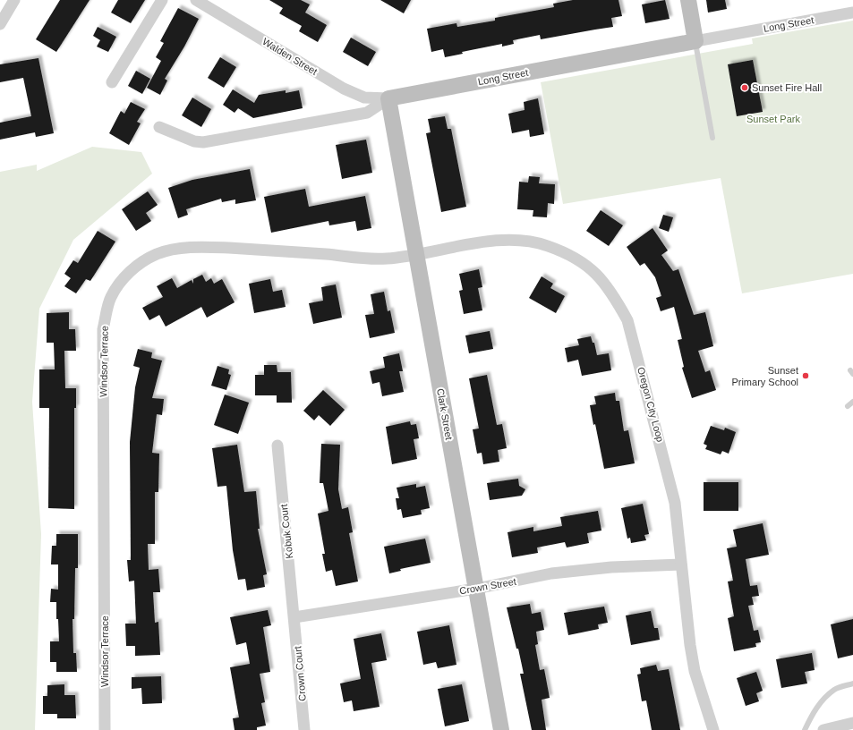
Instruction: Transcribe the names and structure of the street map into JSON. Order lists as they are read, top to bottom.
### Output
{
  "streets": {
    "street": [
      "Long Street",
      "Walden Street",
      "Windsor Terrace",
      "Oregon City Loop",
      "Clark Street",
      "Kobuk Court",
      "Crown Street",
      "Crown Court"
    ]
  },
  "crossings": [
    ["Long Street", "Walden Street"],
    ["Long Street", "Clark Street"],
    ["Walden Street", "Clark Street"],
    ["Windsor Terrace", "Oregon City Loop"],
    ["Windsor Terrace", "Clark Street"],
    ["Oregon City Loop", "Clark Street"],
    ["Oregon City Loop", "Crown Street"],
    ["Clark Street", "Crown Street"],
    ["Kobuk Court", "Crown Street"],
    ["Kobuk Court", "Crown Court"],
    ["Crown Street", "Crown Court"]
  ],
  "parks": ["Sunset Park"],
  "places": ["Sunset Fire Hall", "Sunset Primary School"]
}
